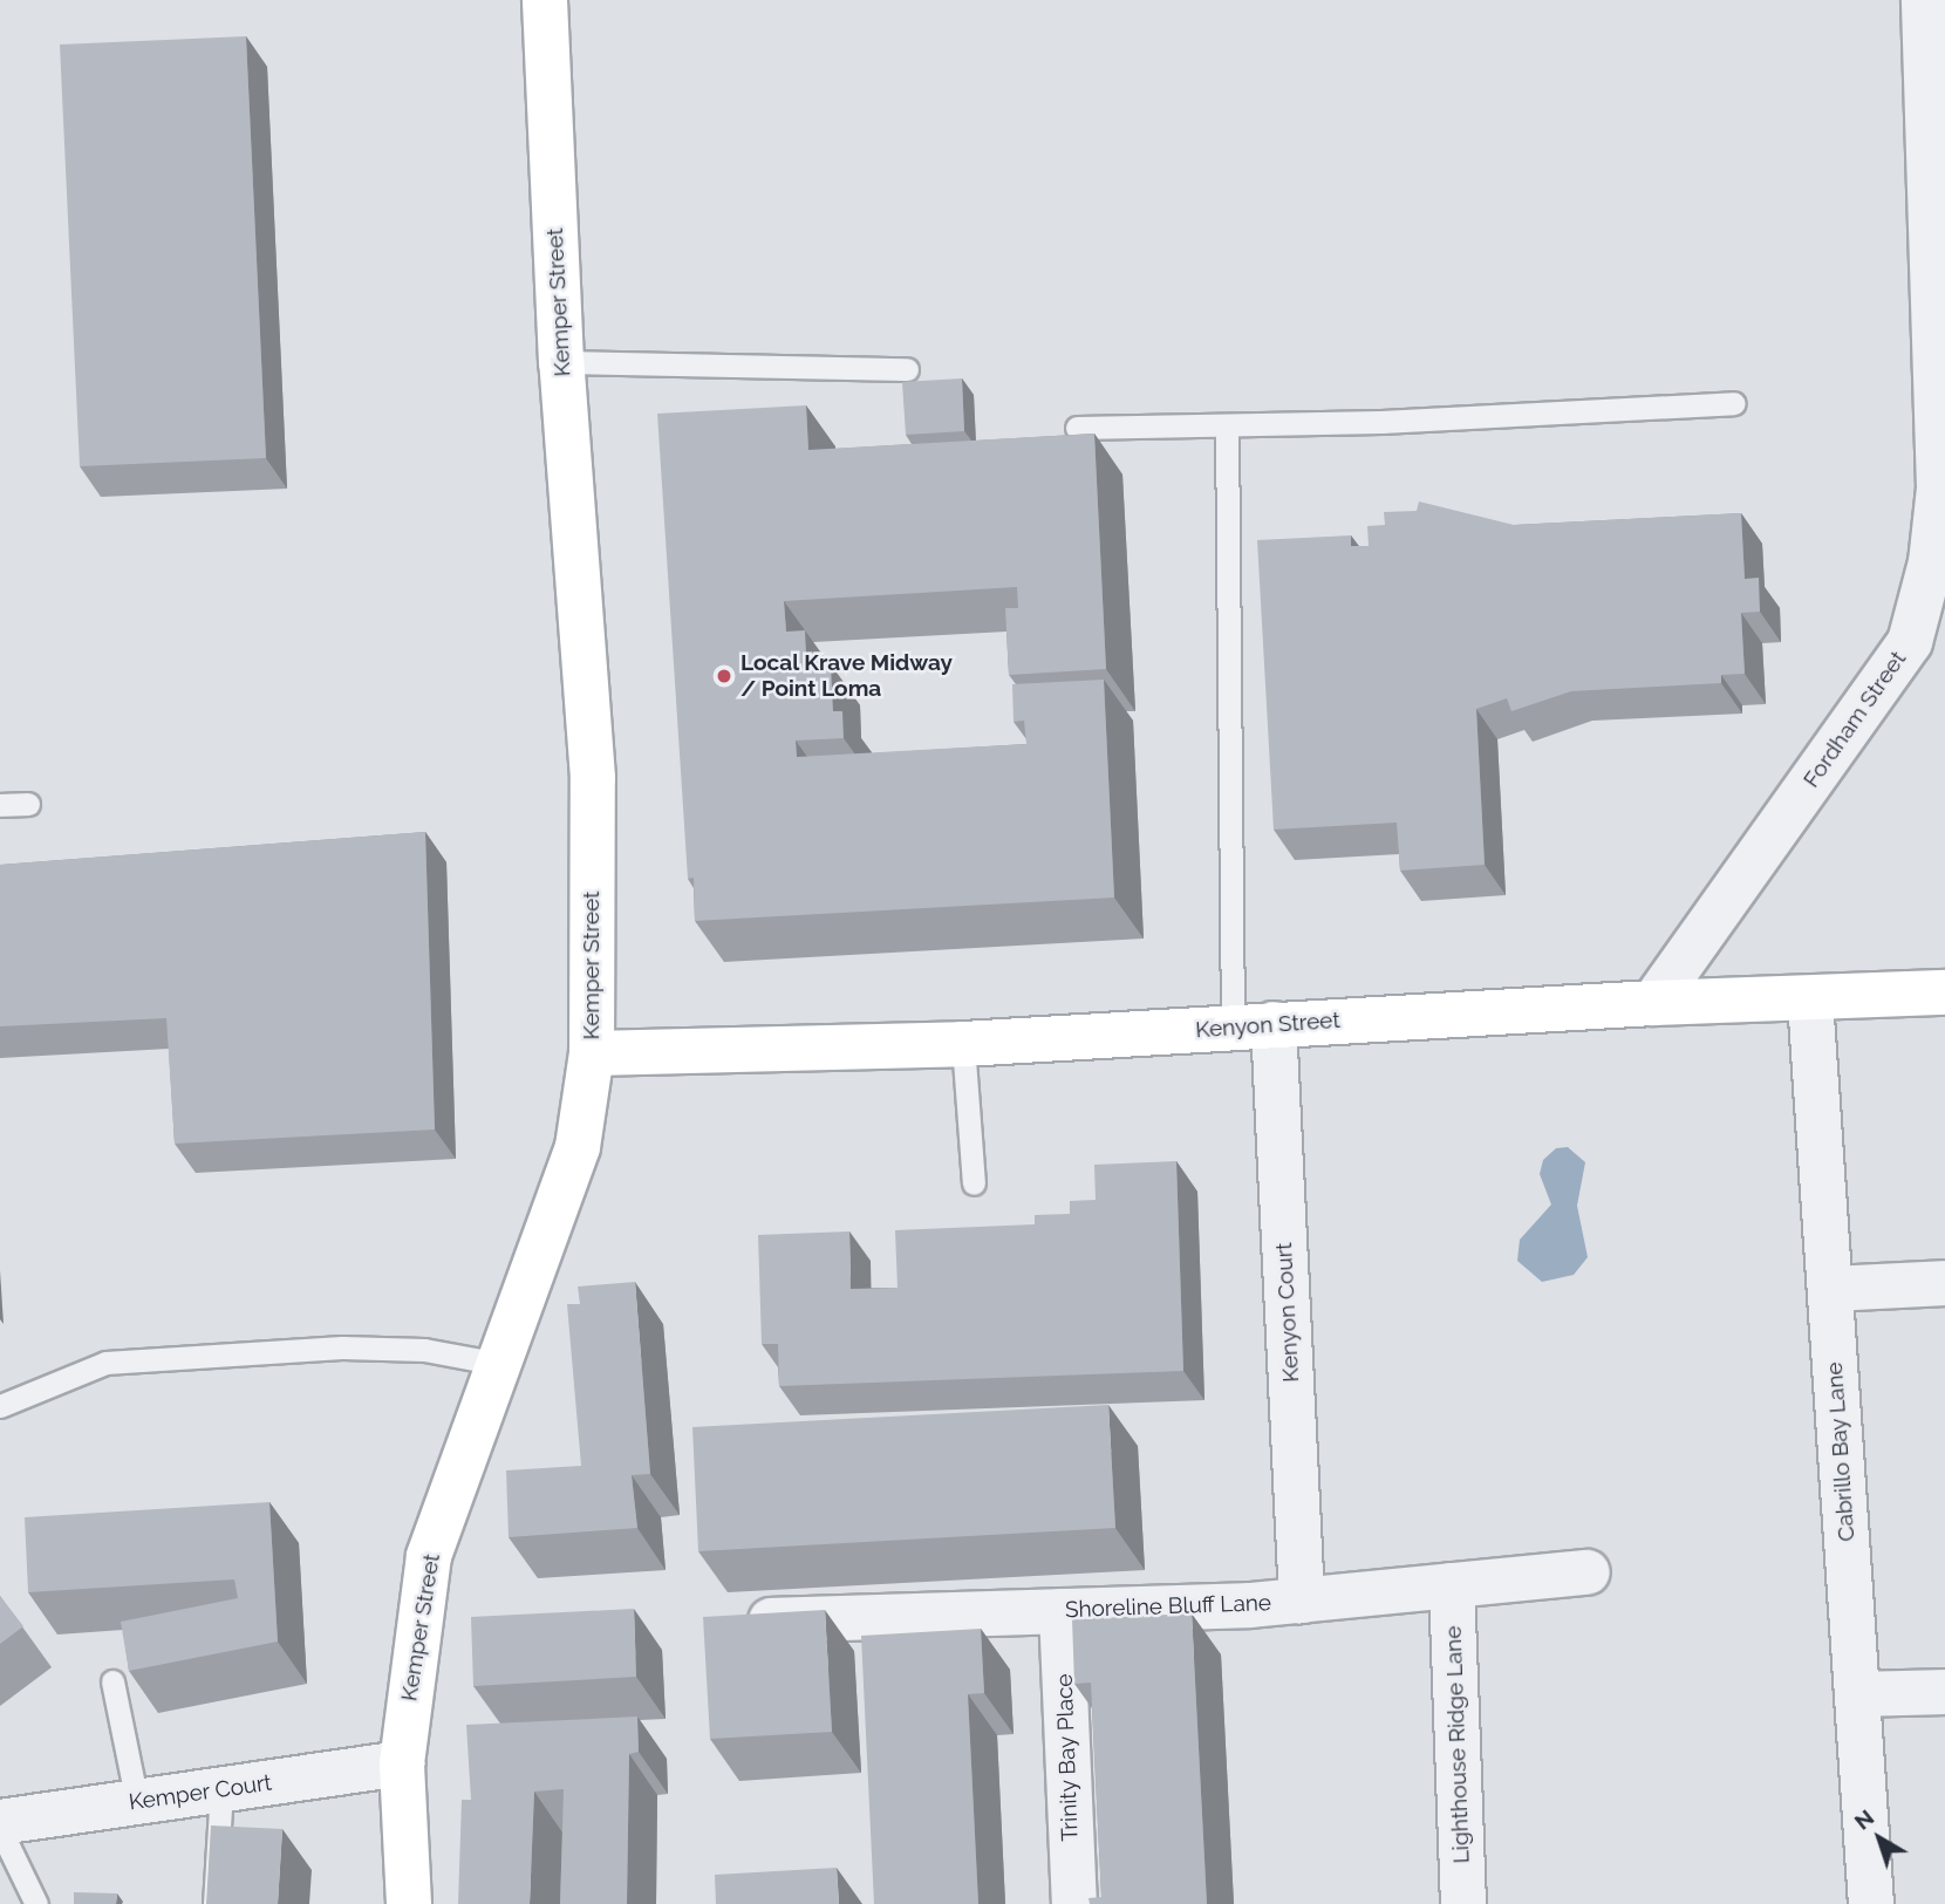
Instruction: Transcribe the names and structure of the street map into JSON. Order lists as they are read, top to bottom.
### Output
{
  "streets": {
    "street": [
      "Kemper Street",
      "Fordham Street",
      "Kenyon Street",
      "Kenyon Court",
      "Cabrillo Bay Lane",
      "Shoreline Bluff Lane",
      "Lighthouse Ridge Lane",
      "Trinity Bay Place",
      "Kemper Court"
    ]
  },
  "crossings": [
    ["Kemper Street", "Kenyon Street"],
    ["Kemper Street", "Kemper Court"],
    ["Fordham Street", "Kenyon Street"],
    ["Kenyon Street", "Kenyon Court"],
    ["Kenyon Street", "Cabrillo Bay Lane"],
    ["Kenyon Court", "Shoreline Bluff Lane"],
    ["Shoreline Bluff Lane", "Lighthouse Ridge Lane"],
    ["Shoreline Bluff Lane", "Trinity Bay Place"]
  ],
  "places": ["Local Krave Midway / Point Loma"],
  "north": "top left"
}
